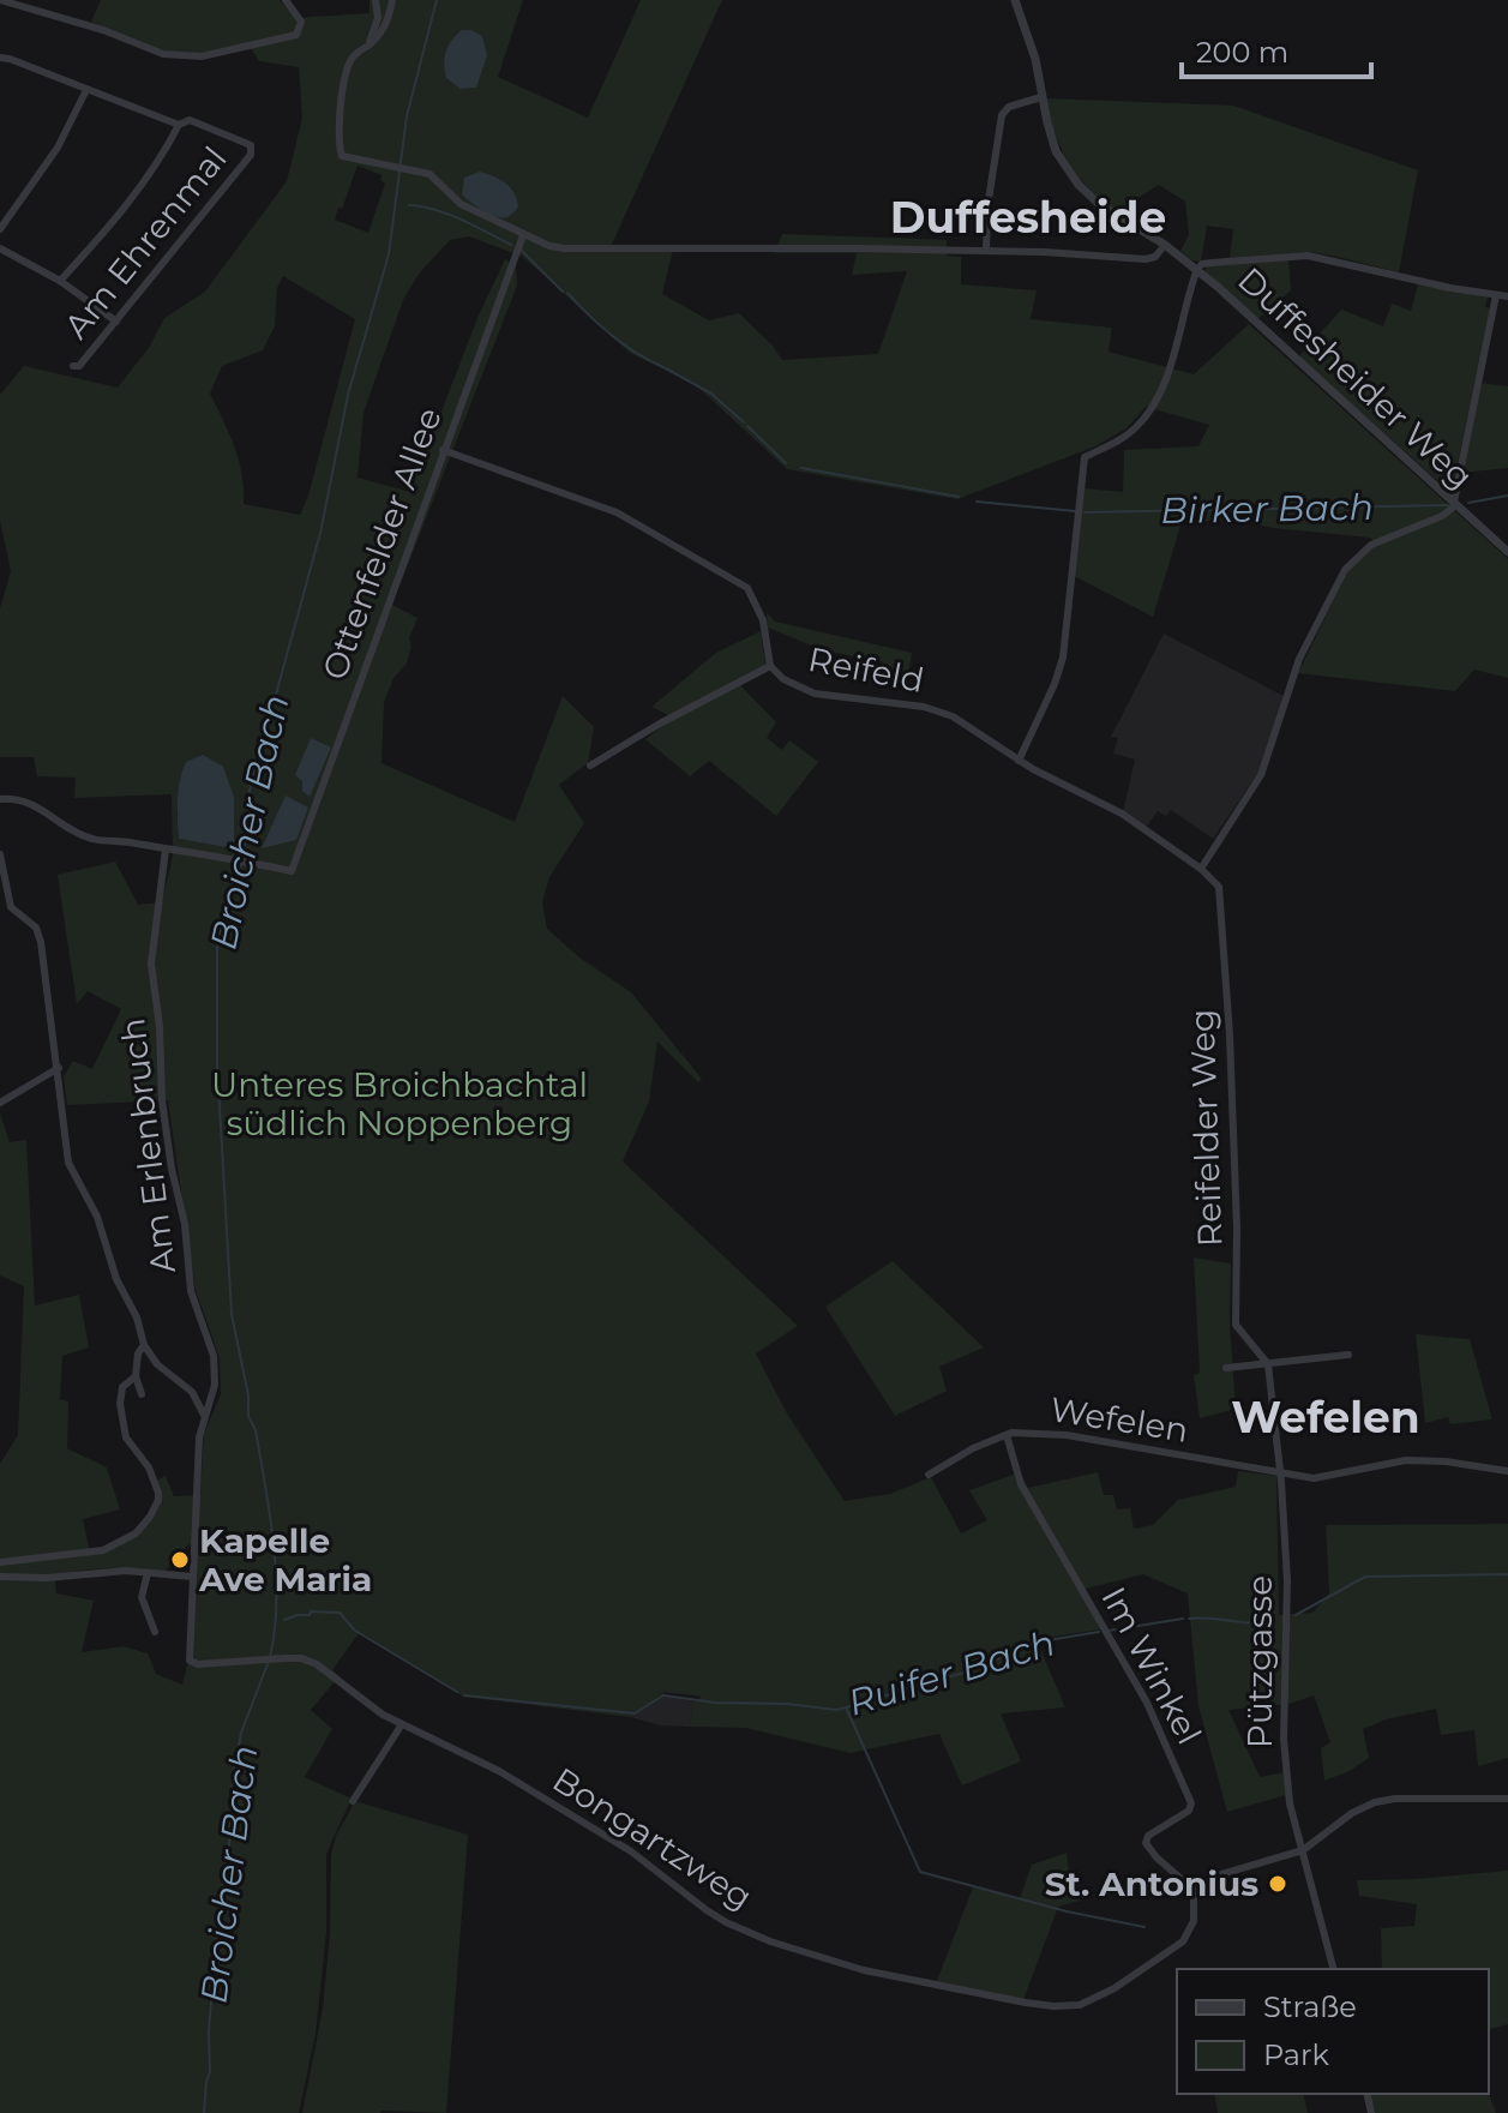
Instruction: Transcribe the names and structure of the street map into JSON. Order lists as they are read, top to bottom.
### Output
{
  "streets": {
    "street": [
      "Am Ehrenmal",
      "Duffesheider Weg",
      "Ottenfelder Allee",
      "Reifeld",
      "Reifelder Weg",
      "Am Erlenbruch",
      "Wefelen",
      "Pützgasse",
      "Im Winkel",
      "Bongartzweg"
    ]
  },
  "crossings": [
    ["Ottenfelder Allee", "Reifeld"],
    ["Ottenfelder Allee", "Am Erlenbruch"],
    ["Reifeld", "Reifelder Weg"],
    ["Am Erlenbruch", "Bongartzweg"],
    ["Wefelen", "Pützgasse"],
    ["Wefelen", "Im Winkel"],
    ["Im Winkel", "Bongartzweg"]
  ],
  "districts": ["Duffesheide", "Wefelen"],
  "water": ["Birker Bach", "Broicher Bach", "Ruifer Bach"],
  "parks": ["Unteres Broichbachtal südlich Noppenberg"],
  "places": ["Kapelle Ave Maria", "St. Antonius"],
  "legend": ["Straße", "Park"],
  "scale_bar": "200 m"
}
